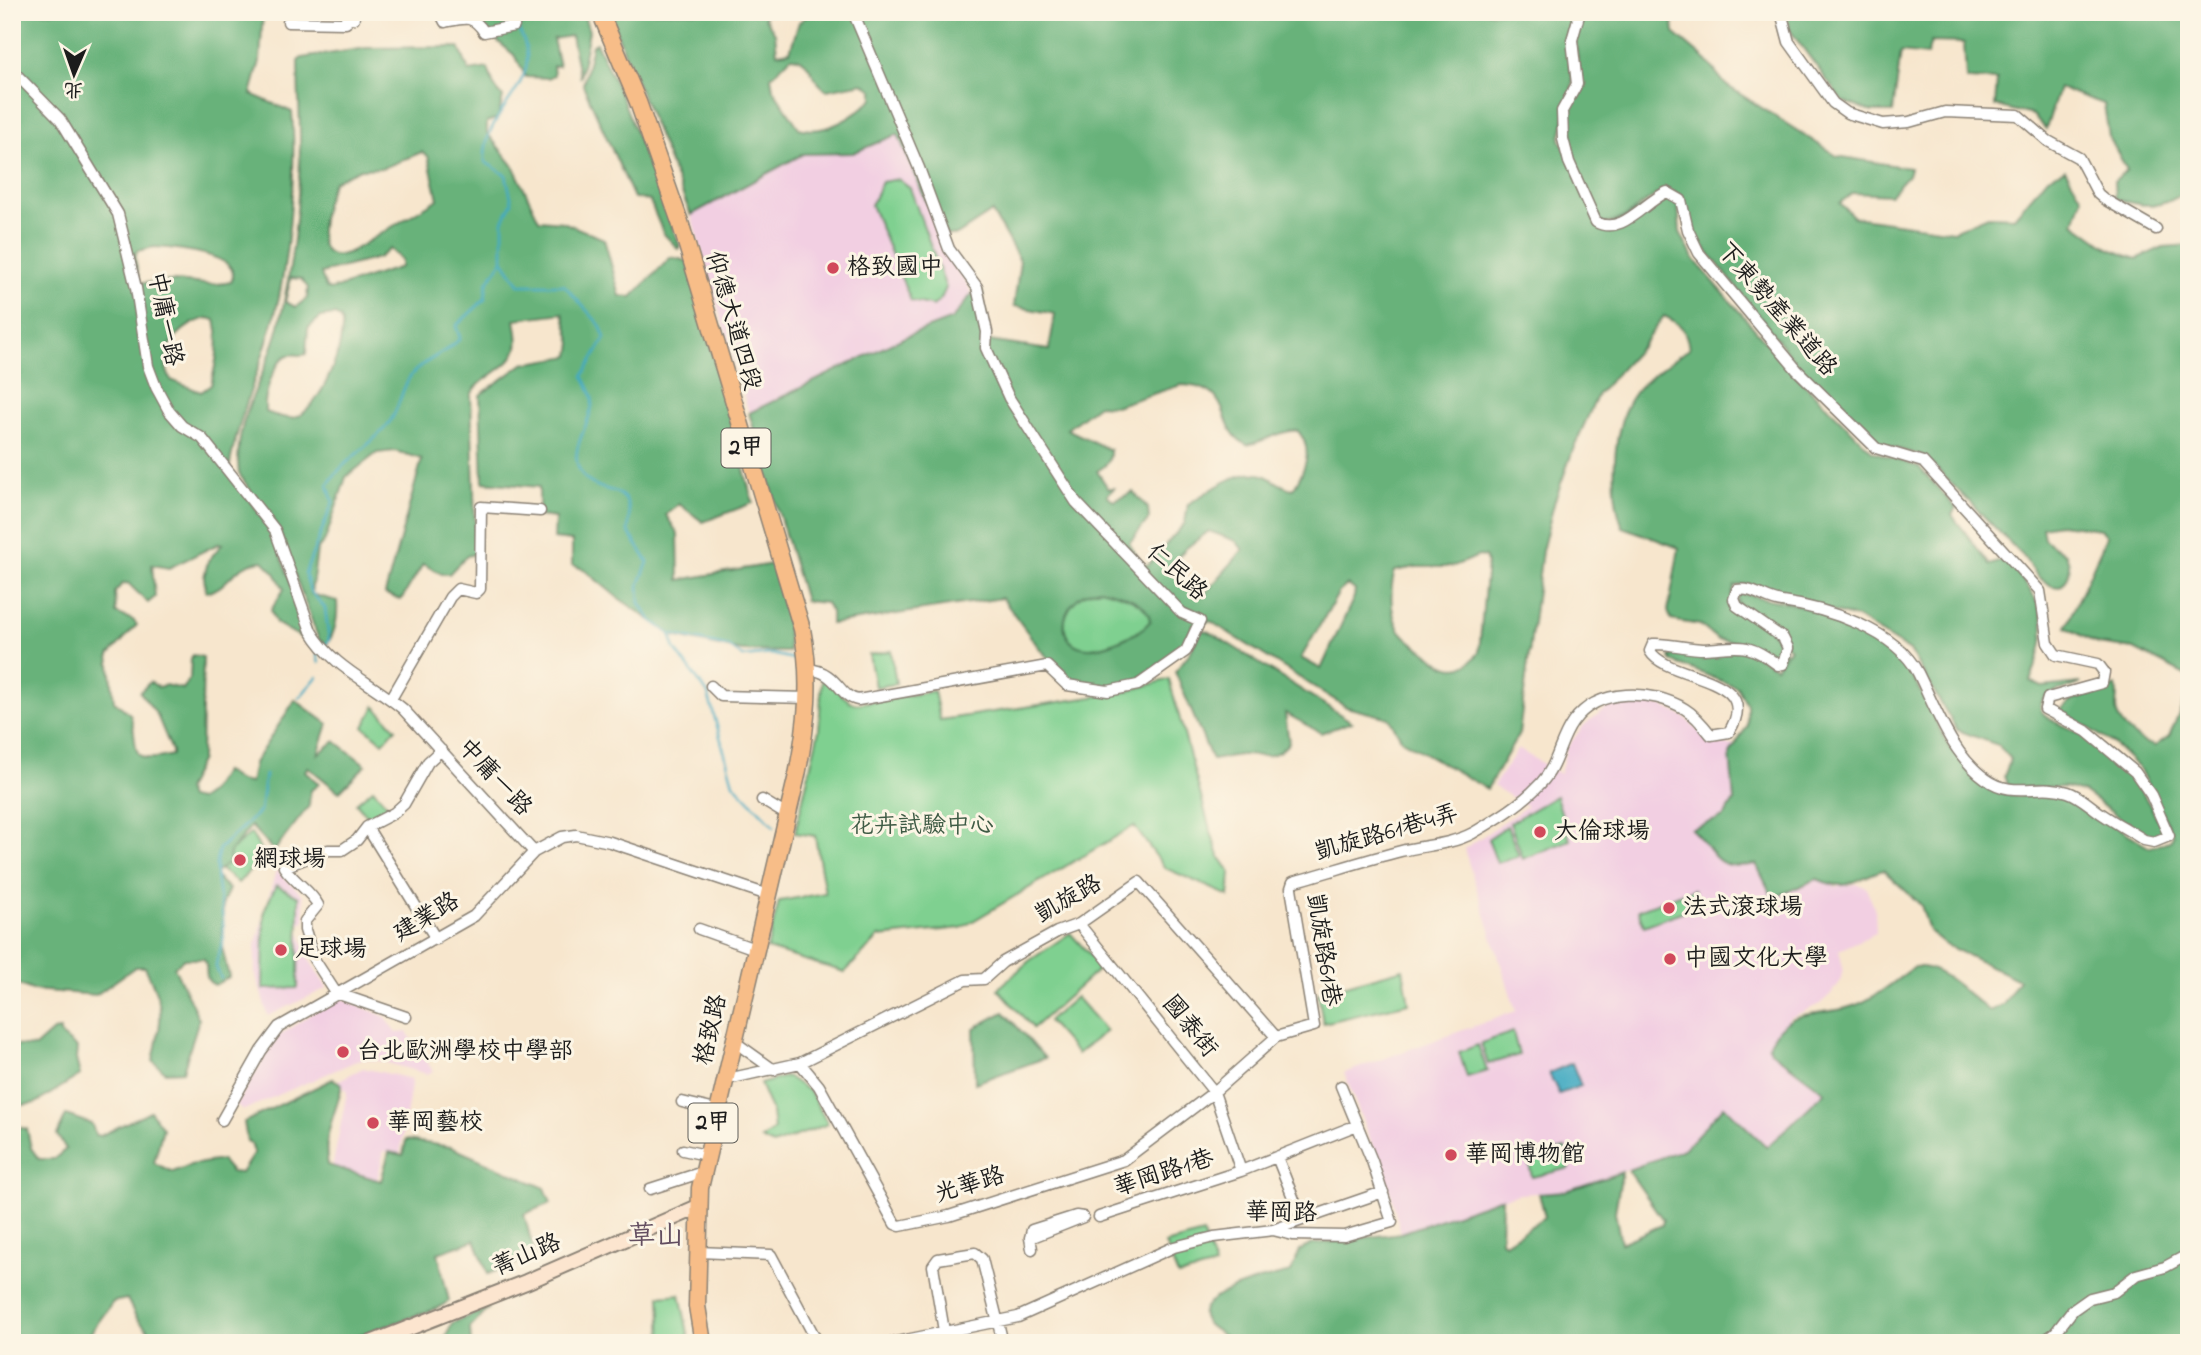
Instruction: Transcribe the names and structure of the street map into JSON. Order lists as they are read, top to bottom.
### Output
{
  "streets": {
    "main road": ["仰德大道四段", "2甲", "格致路"],
    "street": [
      "下東勢產業道路",
      "中庸一路",
      "仁民路",
      "凱旋路61巷4弄",
      "凱旋路",
      "建業路",
      "凱旋路61巷",
      "國泰街",
      "華岡路1巷",
      "光華路",
      "華岡路",
      "菁山路"
    ]
  },
  "crossings": [
    ["下東勢產業道路", "凱旋路61巷4弄"],
    ["中庸一路", "建業路"],
    ["仰德大道四段", "仁民路"],
    ["仰德大道四段", "建業路"],
    ["仰德大道四段", "格致路"],
    ["凱旋路61巷4弄", "凱旋路61巷"],
    ["凱旋路", "凱旋路61巷"],
    ["凱旋路", "國泰街"],
    ["凱旋路", "光華路"],
    ["建業路", "格致路"],
    ["凱旋路61巷", "光華路"],
    ["國泰街", "華岡路1巷"],
    ["國泰街", "光華路"],
    ["格致路", "菁山路"],
    ["華岡路1巷", "華岡路"]
  ],
  "districts": ["草山"],
  "parks": ["花卉試驗中心"],
  "places": [
    "格致國中",
    "大倫球場",
    "網球場",
    "法式滾球場",
    "足球場",
    "中國文化大學",
    "台北歐洲學校中學部",
    "華岡藝校",
    "華岡博物館"
  ],
  "north": "bottom"
}
